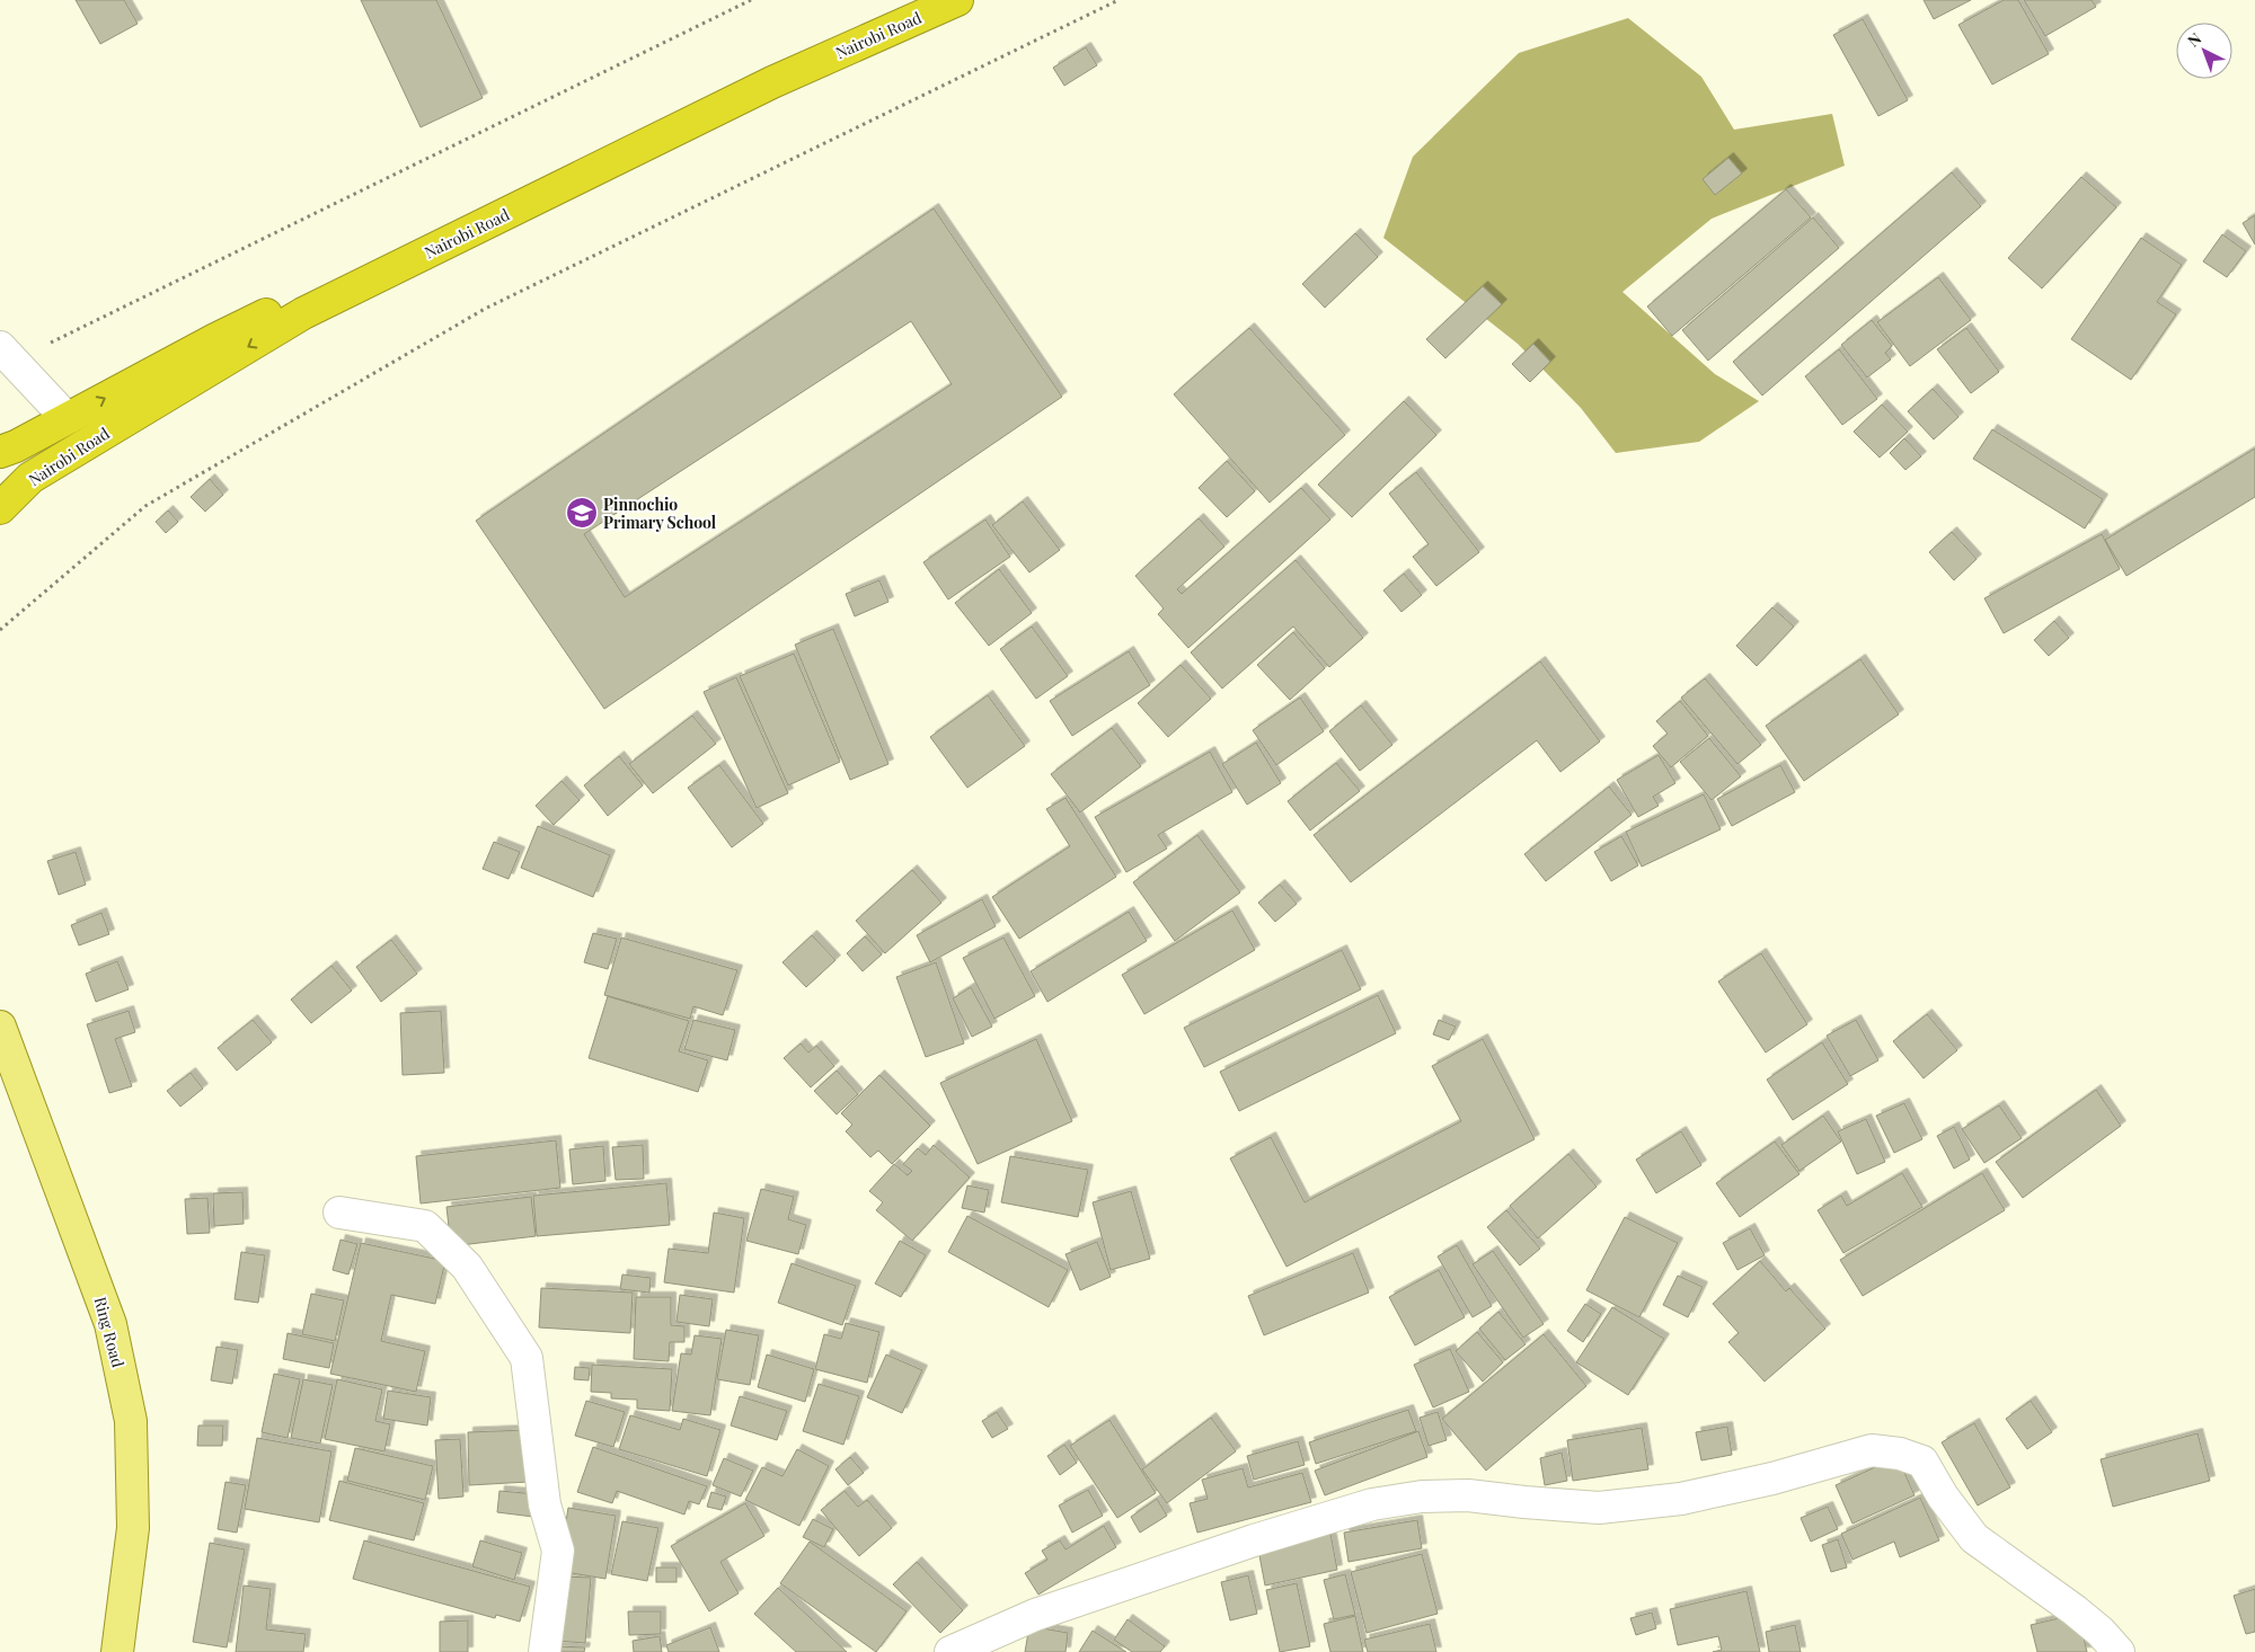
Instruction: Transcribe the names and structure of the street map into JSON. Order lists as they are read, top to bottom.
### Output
{
  "streets": {
    "highway": ["Nairobi Road"],
    "main road": ["Ring Road"]
  },
  "places": {
    "school or university": ["Pinnochio Primary School"]
  },
  "north": "top left"
}
